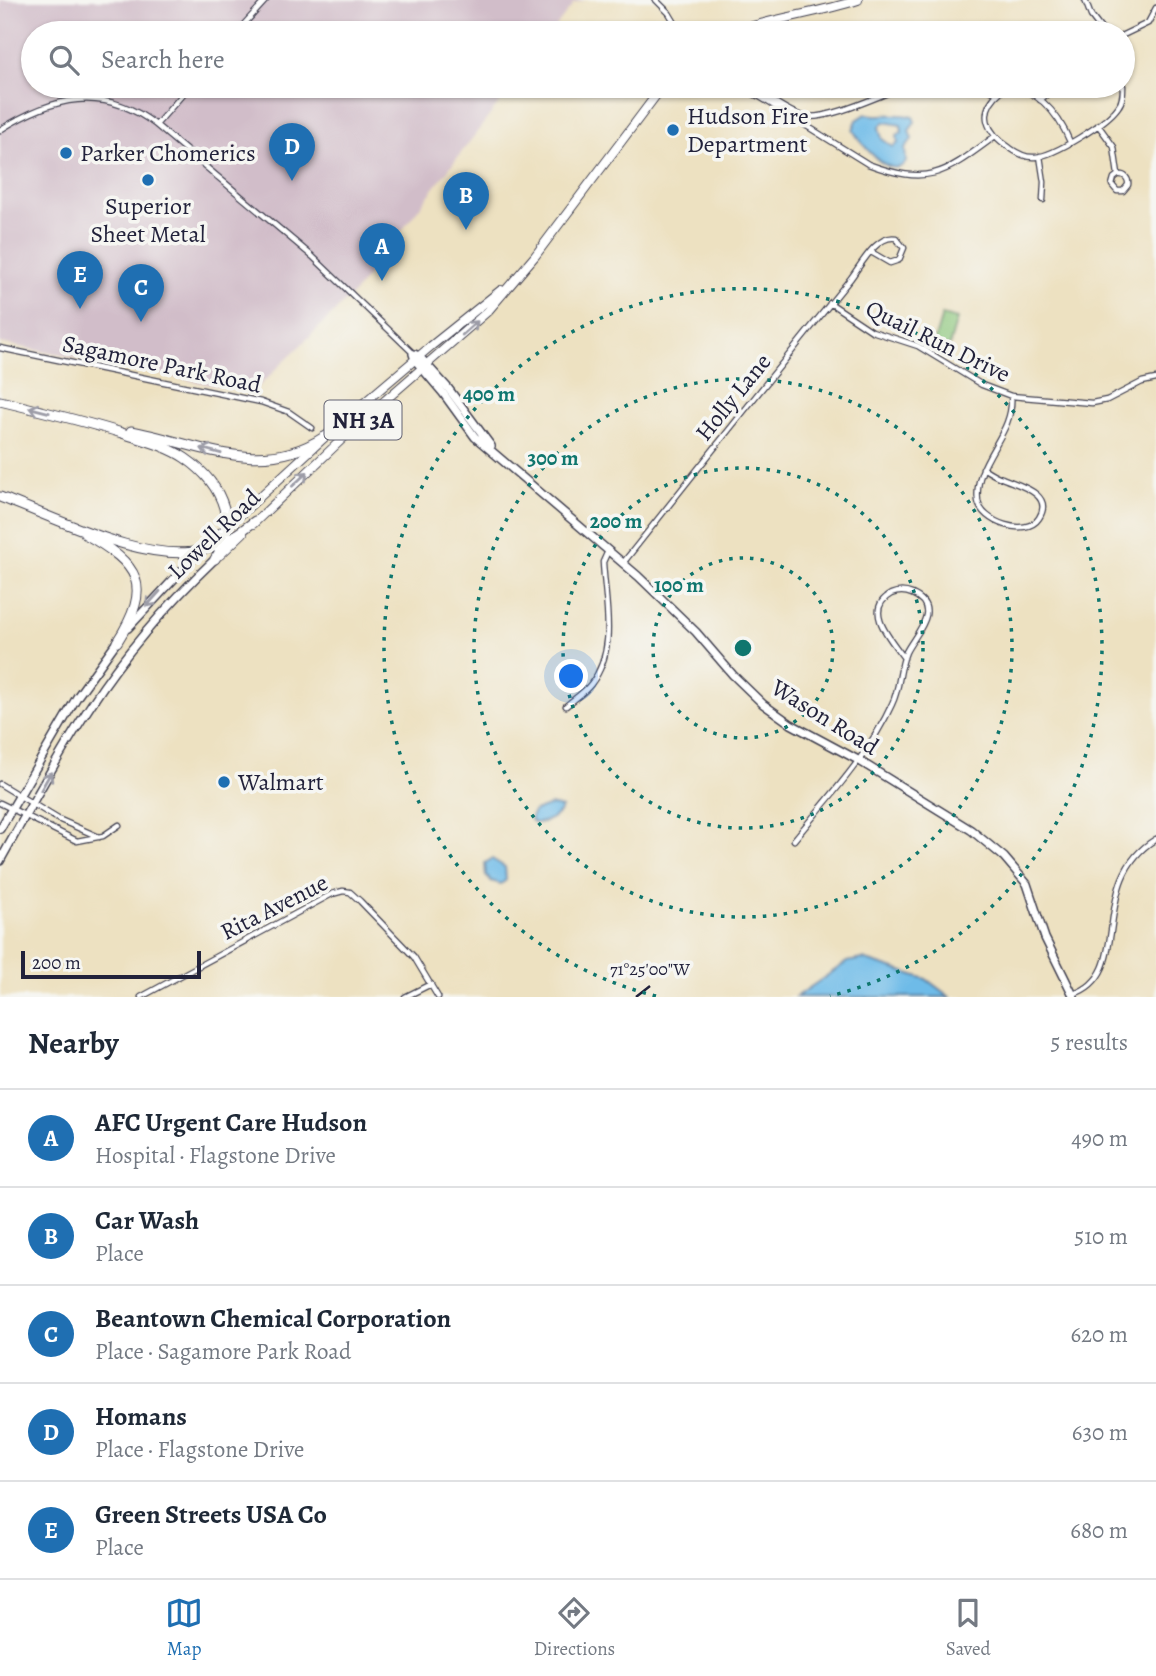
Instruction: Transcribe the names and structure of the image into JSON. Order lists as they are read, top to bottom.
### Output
{
  "streets": {
    "main road": ["NH 3A", "Lowell Road"],
    "street": [
      "Quail Run Drive",
      "Sagamore Park Road",
      "Holly Lane",
      "Wason Road",
      "Rita Avenue"
    ]
  },
  "crossings": [
    ["Quail Run Drive", "Holly Lane"],
    ["Holly Lane", "Wason Road"],
    ["Lowell Road", "Wason Road"]
  ],
  "places": [
    "Hudson Fire Department",
    "Parker Chomerics",
    "Superior Sheet Metal",
    "Walmart"
  ],
  "scale_bar": "200 m",
  "page": {
    "search": "Search here",
    "pins": [
      "D",
      "B",
      "A",
      "E",
      "C"
    ],
    "scale": "200 m",
    "heading": ["Nearby", "5 results"],
    "list": [
      {
        "mark": "A",
        "name": "AFC Urgent Care Hudson",
        "note": "Hospital · Flagstone Drive",
        "value": "490 m"
      },
      {
        "mark": "B",
        "name": "Car Wash",
        "note": "Place",
        "value": "510 m"
      },
      {
        "mark": "C",
        "name": "Beantown Chemical Corporation",
        "note": "Place · Sagamore Park Road",
        "value": "620 m"
      },
      {
        "mark": "D",
        "name": "Homans",
        "note": "Place · Flagstone Drive",
        "value": "630 m"
      },
      {
        "mark": "E",
        "name": "Green Streets USA Co",
        "note": "Place",
        "value": "680 m"
      }
    ],
    "nav": ["Map", "Directions", "Saved"]
  },
  "coordinates": ["71°25'00\"W"],
  "rings": [
    "400 m",
    "300 m",
    "200 m",
    "100 m"
  ]
}
